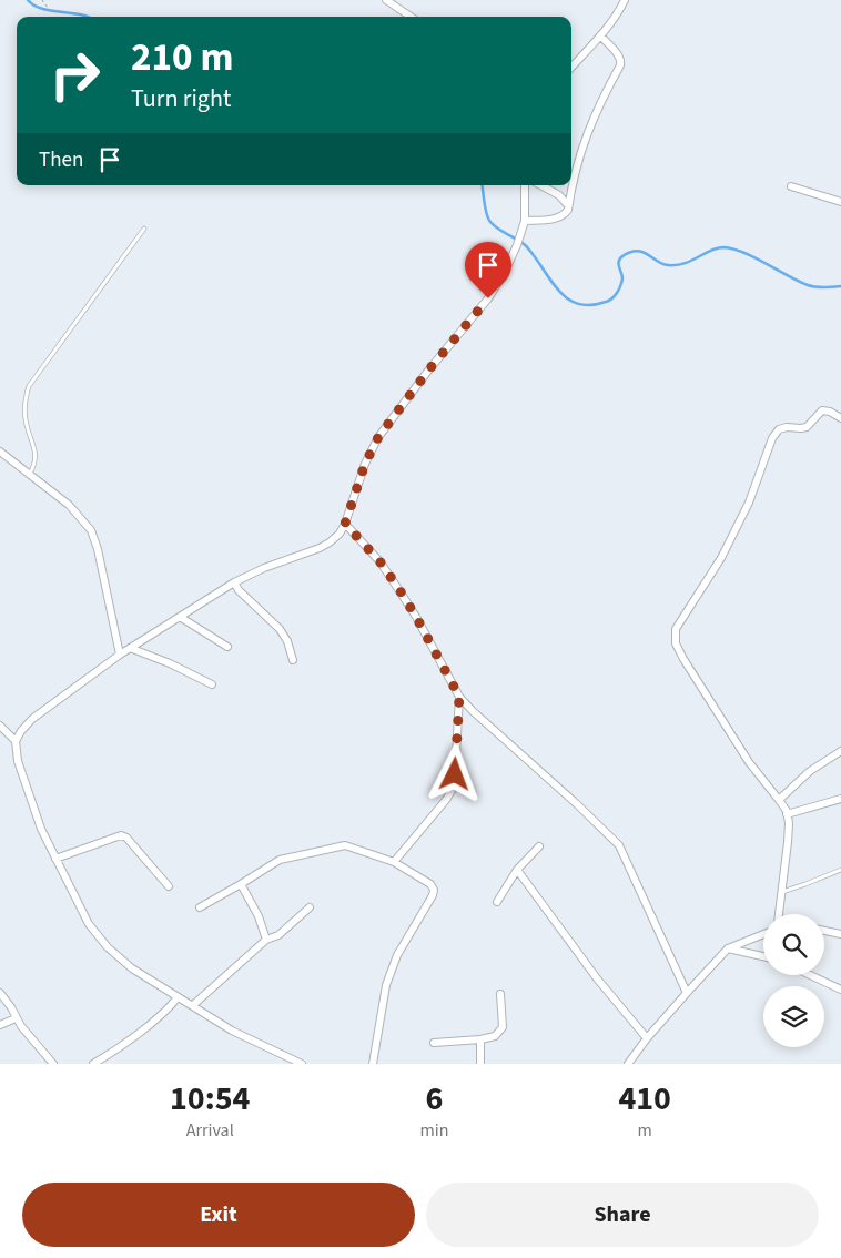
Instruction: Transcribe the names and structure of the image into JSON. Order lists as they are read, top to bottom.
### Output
{
  "page": {
    "turn": ["210 m", "Turn right"],
    "then": "Then",
    "eta": [
      "10:54",
      "Arrival",
      "6",
      "min",
      "410",
      "m"
    ],
    "buttons": ["Exit", "Share"]
  }
}
